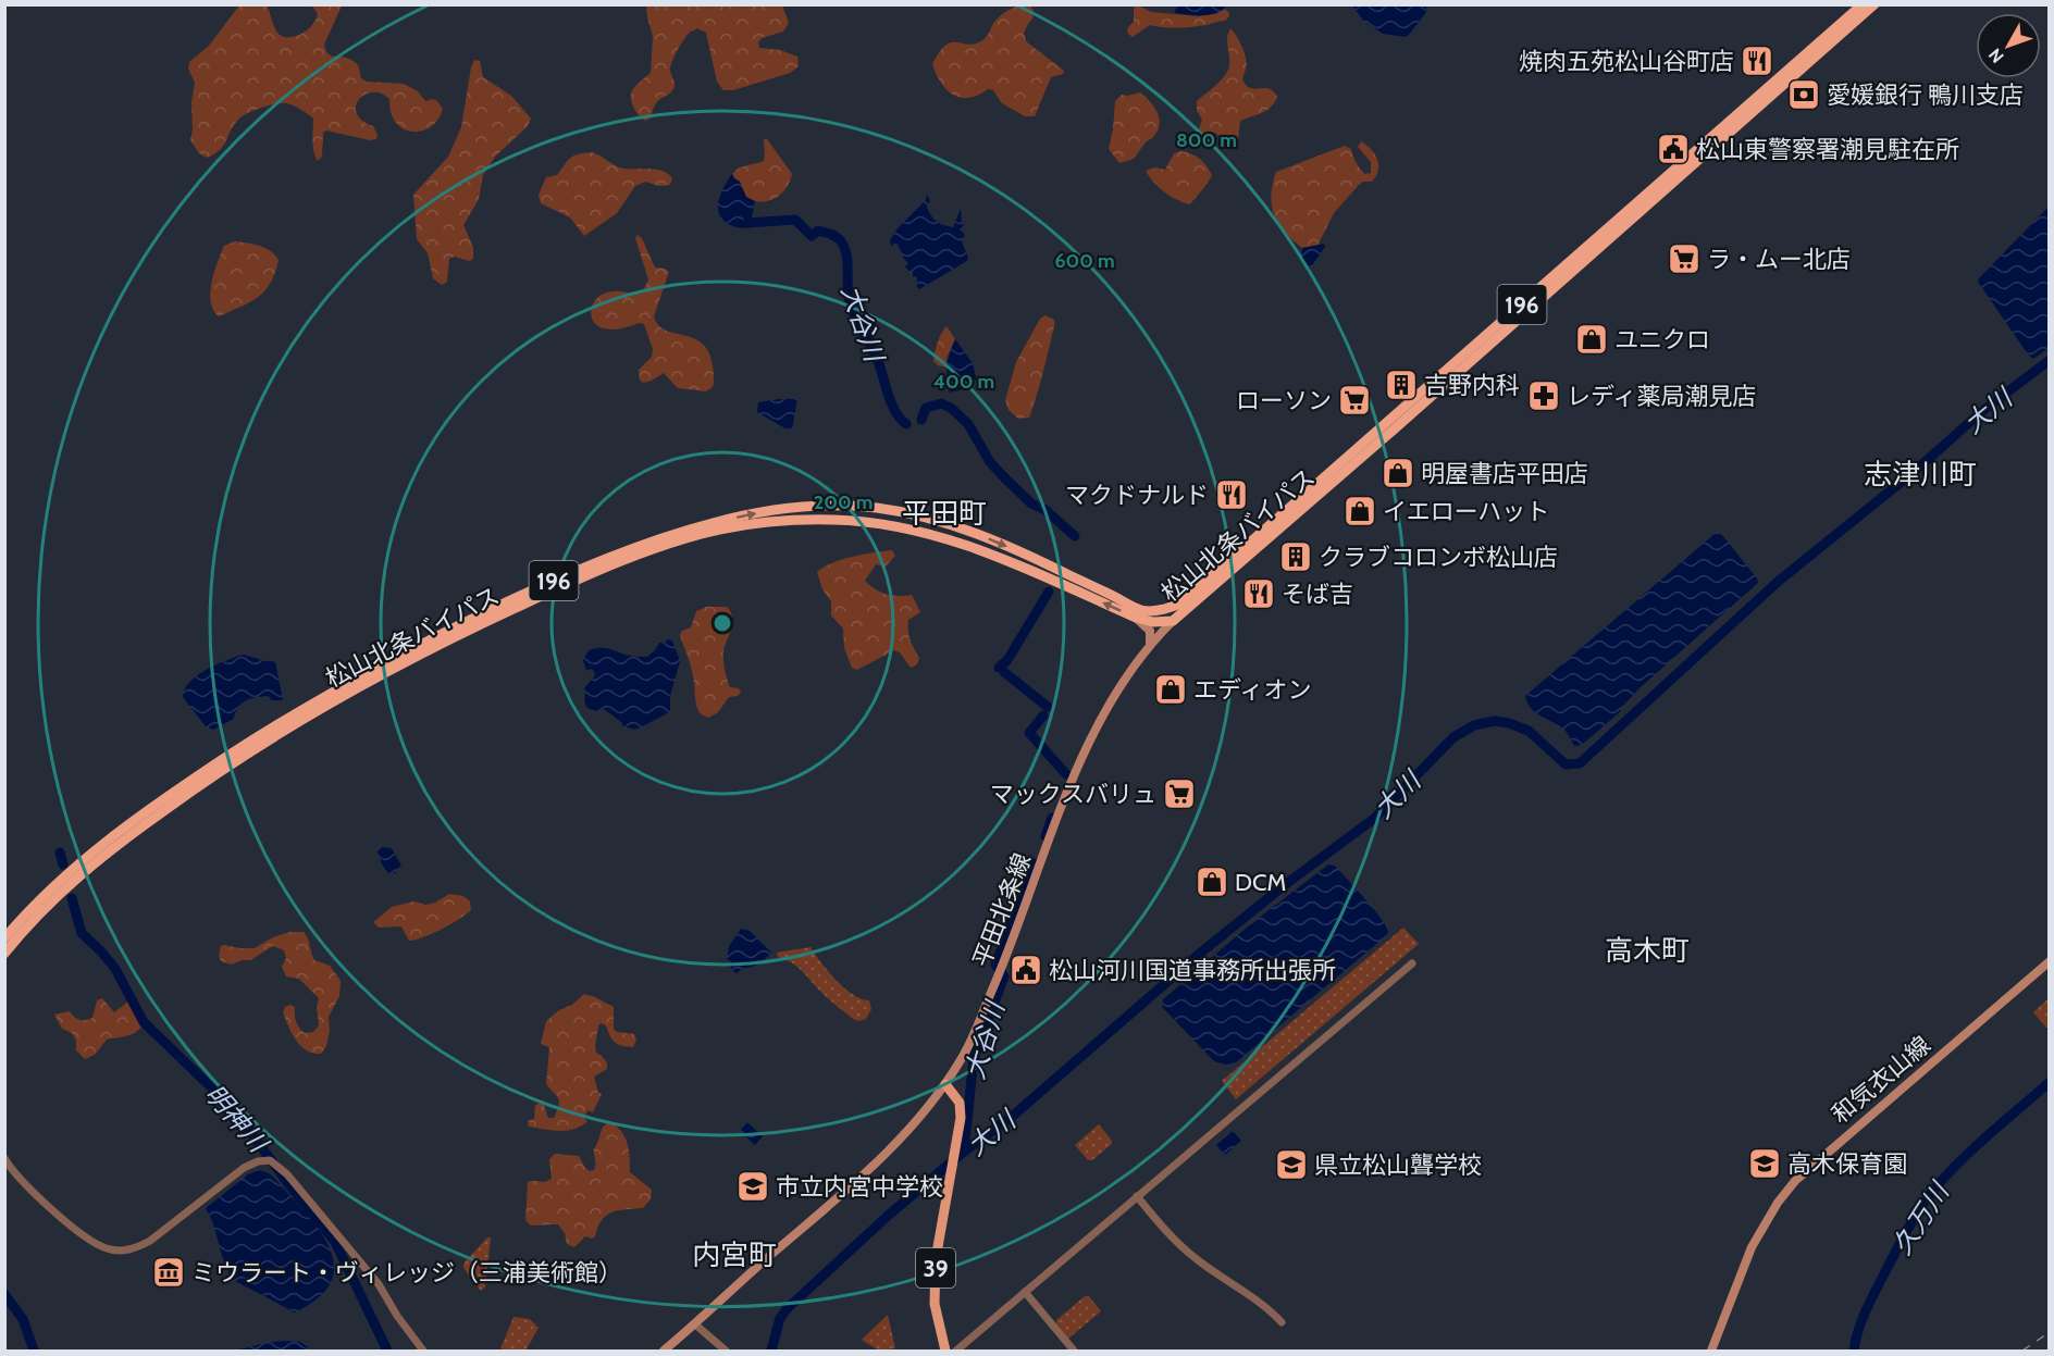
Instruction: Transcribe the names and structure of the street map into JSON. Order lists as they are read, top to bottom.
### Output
{
  "streets": {
    "highway": ["196", "松山北条バイパス"],
    "main road": ["平田北条線", "和気衣山線", "39"]
  },
  "crossings": [
    ["196", "松山北条バイパス"],
    ["196", "平田北条線"],
    ["松山北条バイパス", "平田北条線"],
    ["平田北条線", "39"]
  ],
  "districts": [
    "志津川町",
    "平田町",
    "高木町",
    "内宮町"
  ],
  "water": [
    "大谷川",
    "大川",
    "明神川",
    "久万川"
  ],
  "places": {
    "restaurant": ["焼肉五苑松山谷町店", "マクドナルド", "そば吉"],
    "bank": ["愛媛銀行 鴨川支店"],
    "public building": ["松山東警察署潮見駐在所", "松山河川国道事務所出張所"],
    "supermarket": ["ラ・ムー北店", "ローソン", "マックスバリュ"],
    "shop": [
      "ユニクロ",
      "明屋書店平田店",
      "イエローハット",
      "エディオン",
      "DCM"
    ],
    "building": ["吉野内科", "クラブコロンボ松山店"],
    "pharmacy": ["レディ薬局潮見店"],
    "school or university": ["高木保育園", "県立松山聾学校", "市立内宮中学校"],
    "museum": ["ミウラート・ヴィレッジ（三浦美術館）"]
  },
  "north": "bottom left",
  "rings": [
    "800 m",
    "600 m",
    "400 m",
    "200 m"
  ]
}
